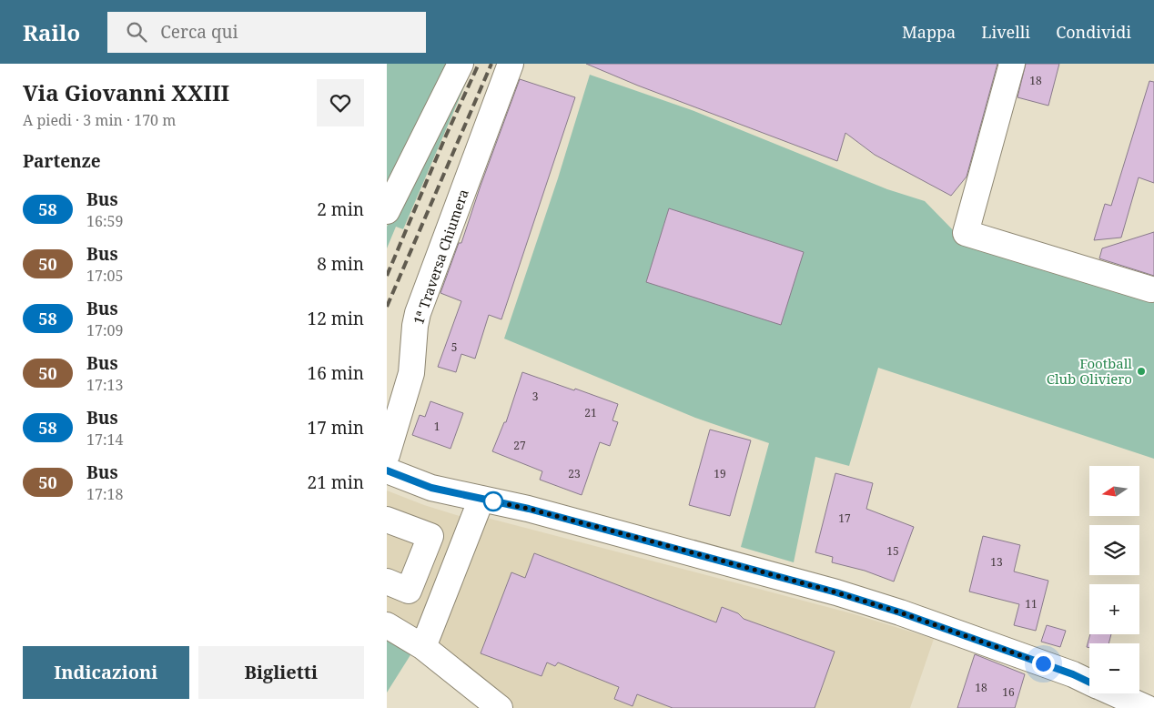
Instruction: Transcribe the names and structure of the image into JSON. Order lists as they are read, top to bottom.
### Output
{
  "streets": {
    "street": ["1ª Traversa Chiumera"]
  },
  "places": ["Football Club Oliviero"],
  "lines": ["bus line 58"],
  "house_numbers": [
    "18",
    "5",
    "3",
    "21",
    "1",
    "27",
    "23",
    "19",
    "17",
    "15",
    "13",
    "11",
    "18",
    "16"
  ],
  "north": "left",
  "page": {
    "header": "Railo",
    "search": "Cerca qui",
    "nav": ["Mappa", "Livelli", "Condividi"],
    "heading": [
      ["Via Giovanni XXIII", "A piedi · 3 min · 170 m"],
      "Partenze"
    ],
    "list": [
      {
        "mark": "58",
        "name": "Bus",
        "note": "16:59",
        "value": "2 min"
      },
      {
        "mark": "50",
        "name": "Bus",
        "note": "17:05",
        "value": "8 min"
      },
      {
        "mark": "58",
        "name": "Bus",
        "note": "17:09",
        "value": "12 min"
      },
      {
        "mark": "50",
        "name": "Bus",
        "note": "17:13",
        "value": "16 min"
      },
      {
        "mark": "58",
        "name": "Bus",
        "note": "17:14",
        "value": "17 min"
      },
      {
        "mark": "50",
        "name": "Bus",
        "note": "17:18",
        "value": "21 min"
      }
    ],
    "map_buttons": ["+", "−"],
    "buttons": ["Indicazioni", "Biglietti"]
  }
}
